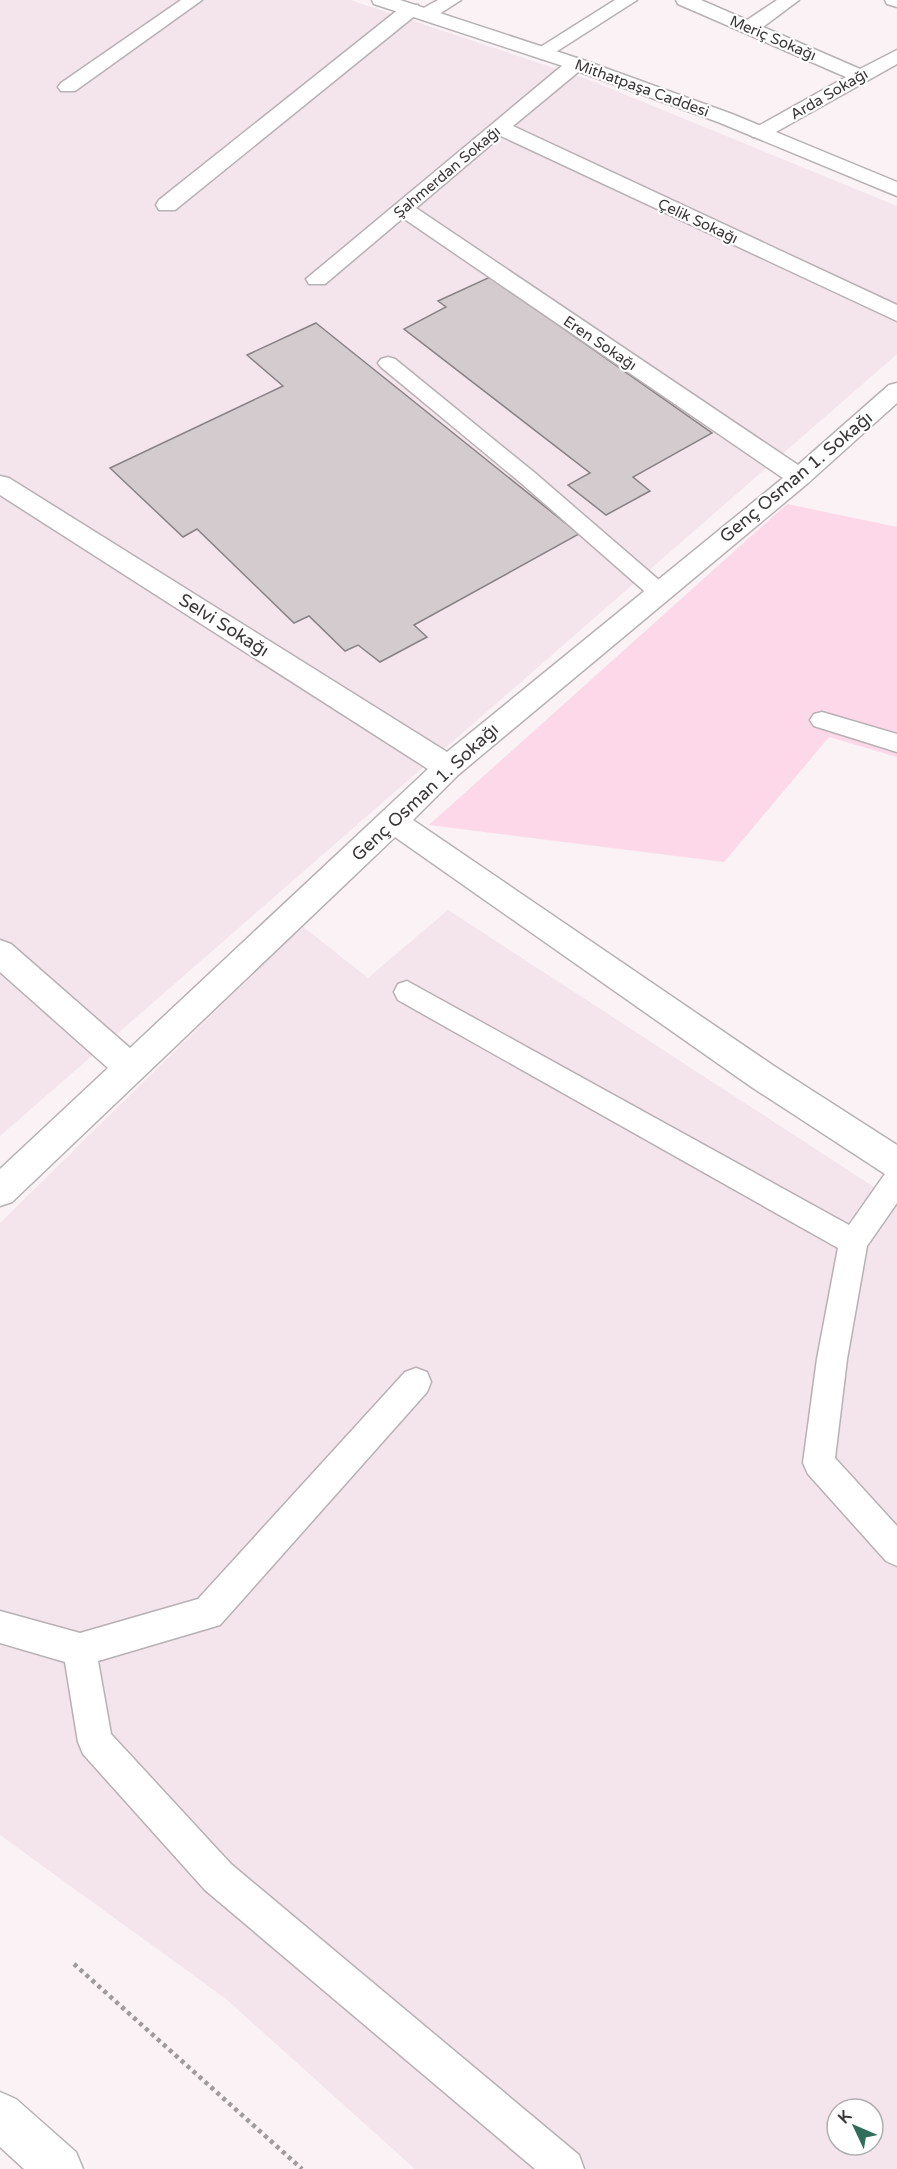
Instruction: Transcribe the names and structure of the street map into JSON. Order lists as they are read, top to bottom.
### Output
{
  "streets": {
    "street": [
      "Meriç Sokağı",
      "Mithatpaşa Caddesi",
      "Arda Sokağı",
      "Şahmerdan Sokağı",
      "Çelik Sokağı",
      "Eren Sokağı",
      "Genç Osman 1. Sokağı",
      "Selvi Sokağı"
    ]
  },
  "crossings": [
    ["Meriç Sokağı", "Arda Sokağı"],
    ["Mithatpaşa Caddesi", "Arda Sokağı"],
    ["Mithatpaşa Caddesi", "Şahmerdan Sokağı"],
    ["Şahmerdan Sokağı", "Çelik Sokağı"],
    ["Şahmerdan Sokağı", "Eren Sokağı"],
    ["Eren Sokağı", "Genç Osman 1. Sokağı"],
    ["Genç Osman 1. Sokağı", "Selvi Sokağı"]
  ],
  "north": "top left"
}
